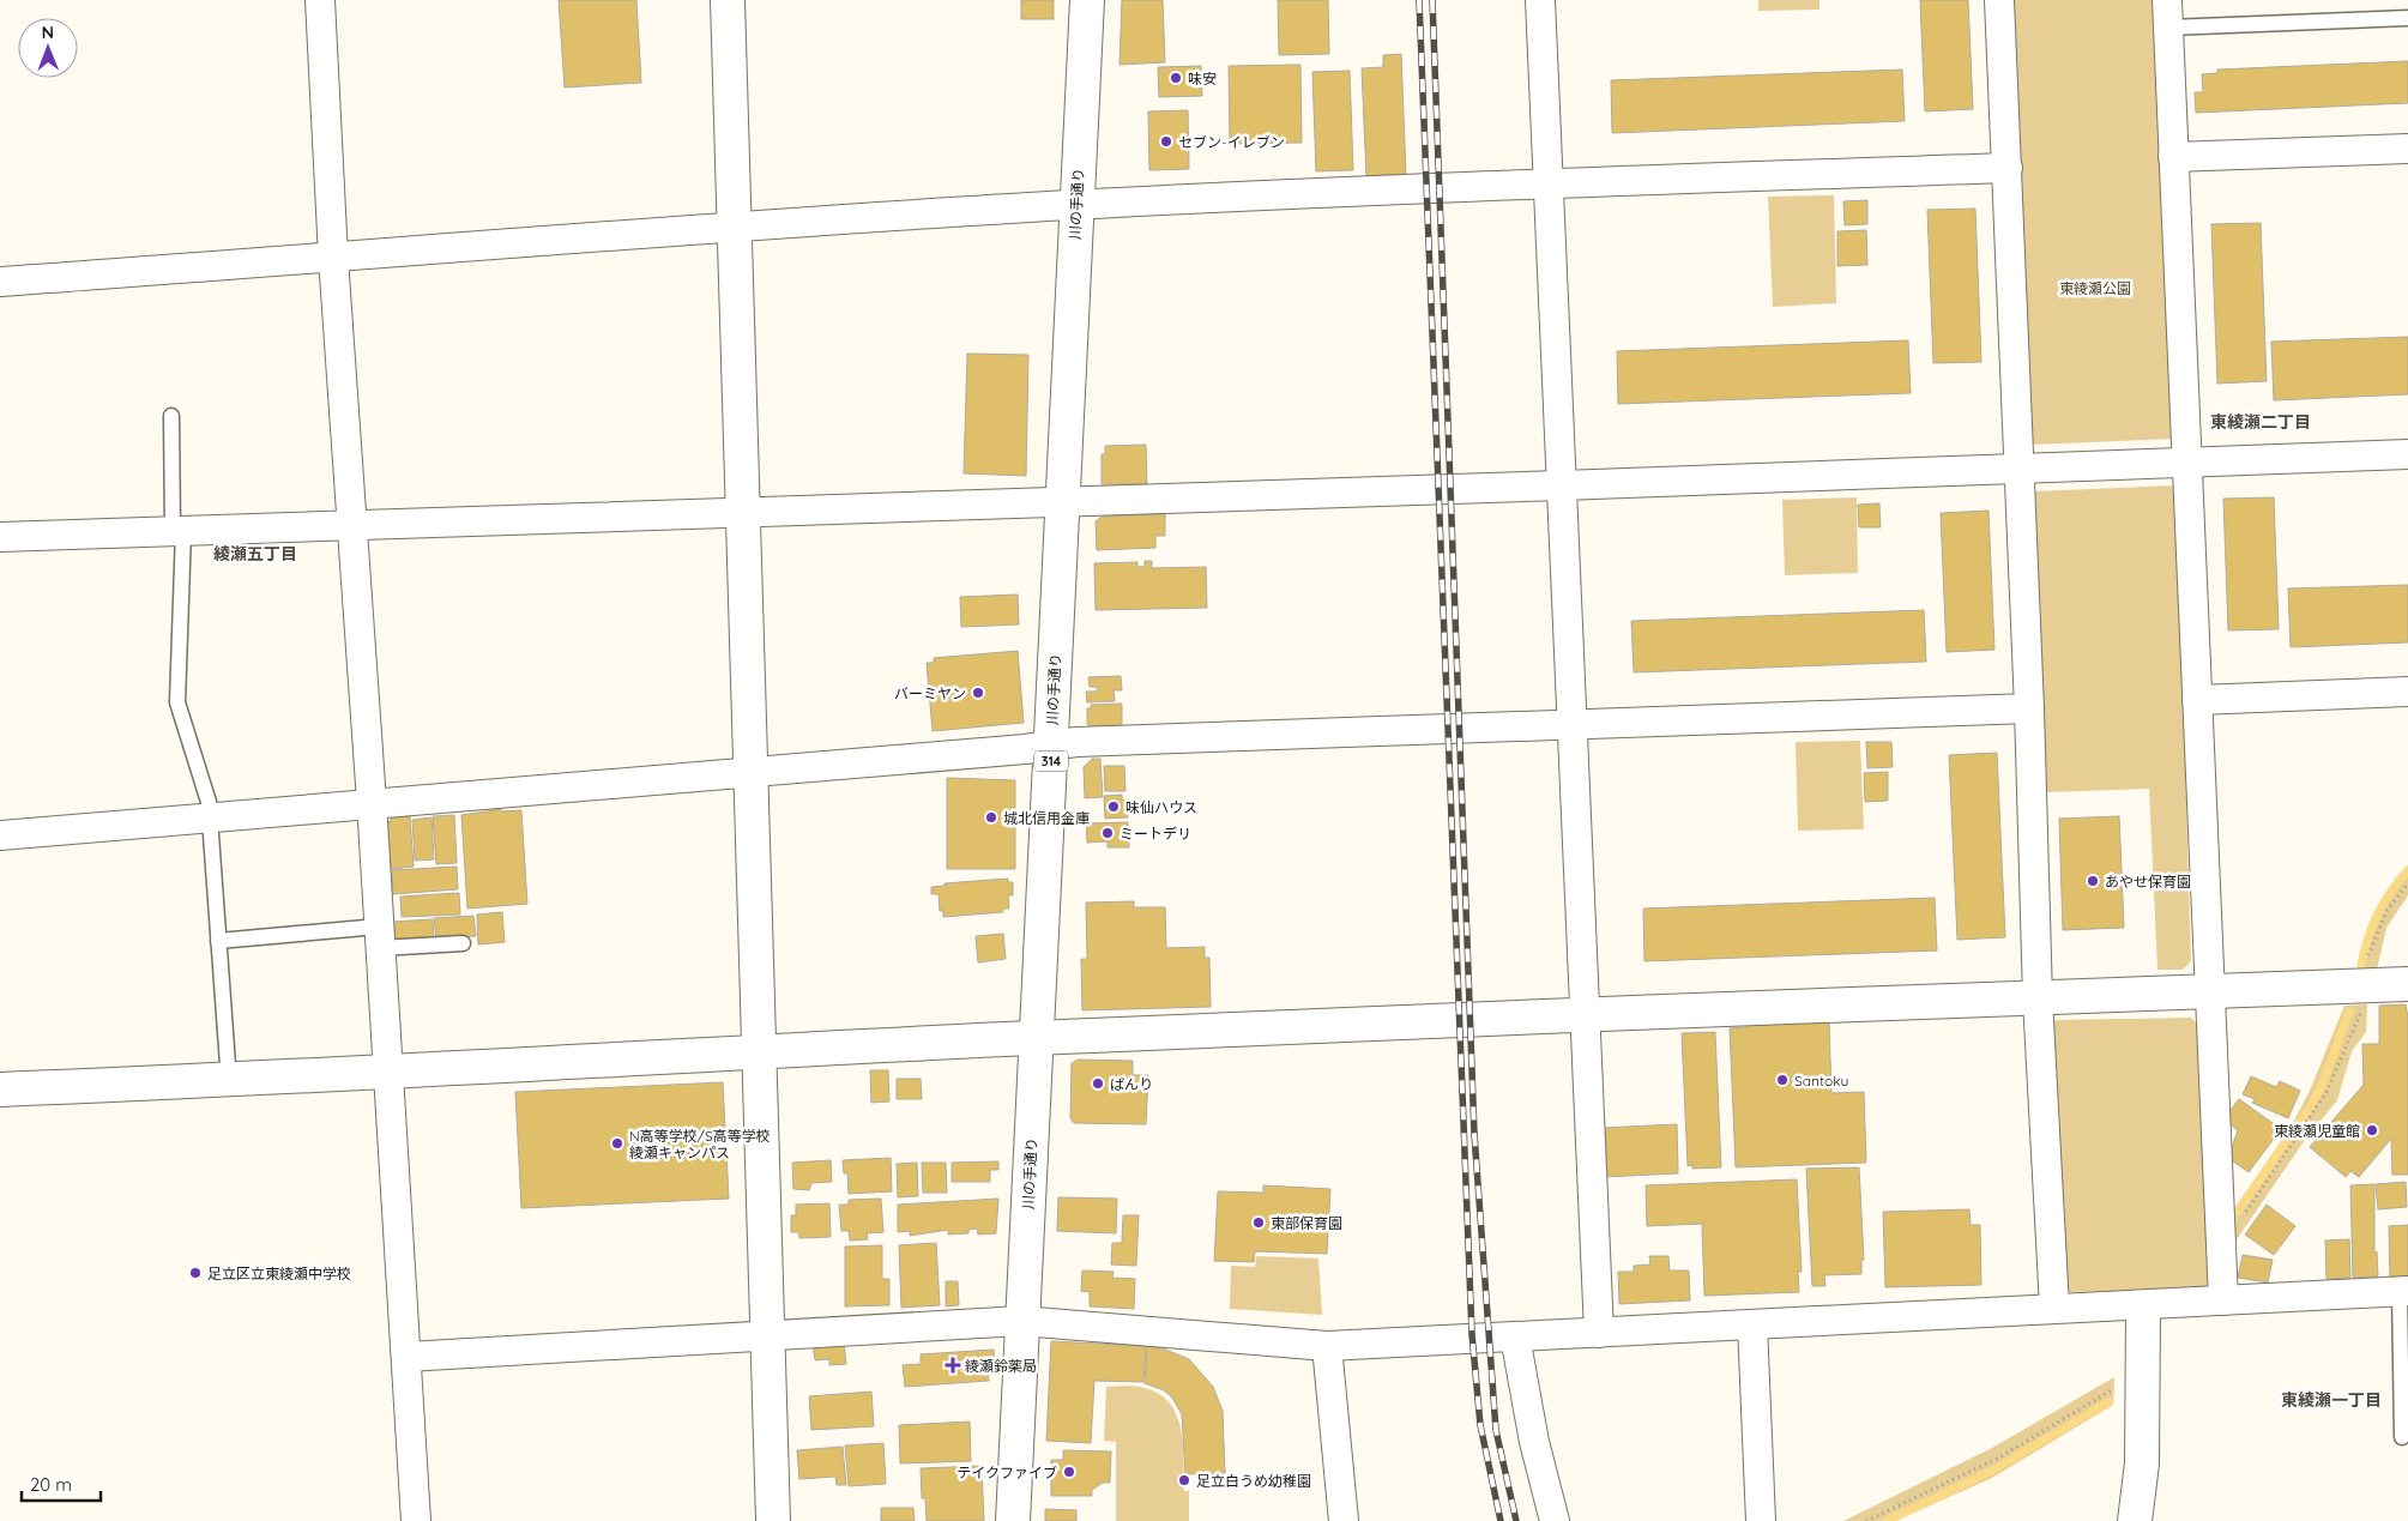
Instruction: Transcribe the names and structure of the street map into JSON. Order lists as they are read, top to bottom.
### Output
{
  "streets": {
    "street": ["川の手通り", "314"]
  },
  "districts": ["東綾瀬二丁目", "綾瀬五丁目", "東綾瀬一丁目"],
  "parks": ["東綾瀬公園"],
  "places": {
    "other": [
      "味安",
      "セブン-イレブン",
      "バーミヤン",
      "味仙ハウス",
      "城北信用金庫",
      "ミートデリ",
      "あやせ保育園",
      "Santoku",
      "ばんり",
      "東綾瀬児童館",
      "N高等学校/S高等学校 綾瀬キャンパス",
      "東部保育園",
      "足立区立東綾瀬中学校",
      "テイクファイブ",
      "足立白うめ幼稚園"
    ],
    "health": ["綾瀬鈴薬局"]
  },
  "scale_bar": "20 m",
  "north": "top"
}
